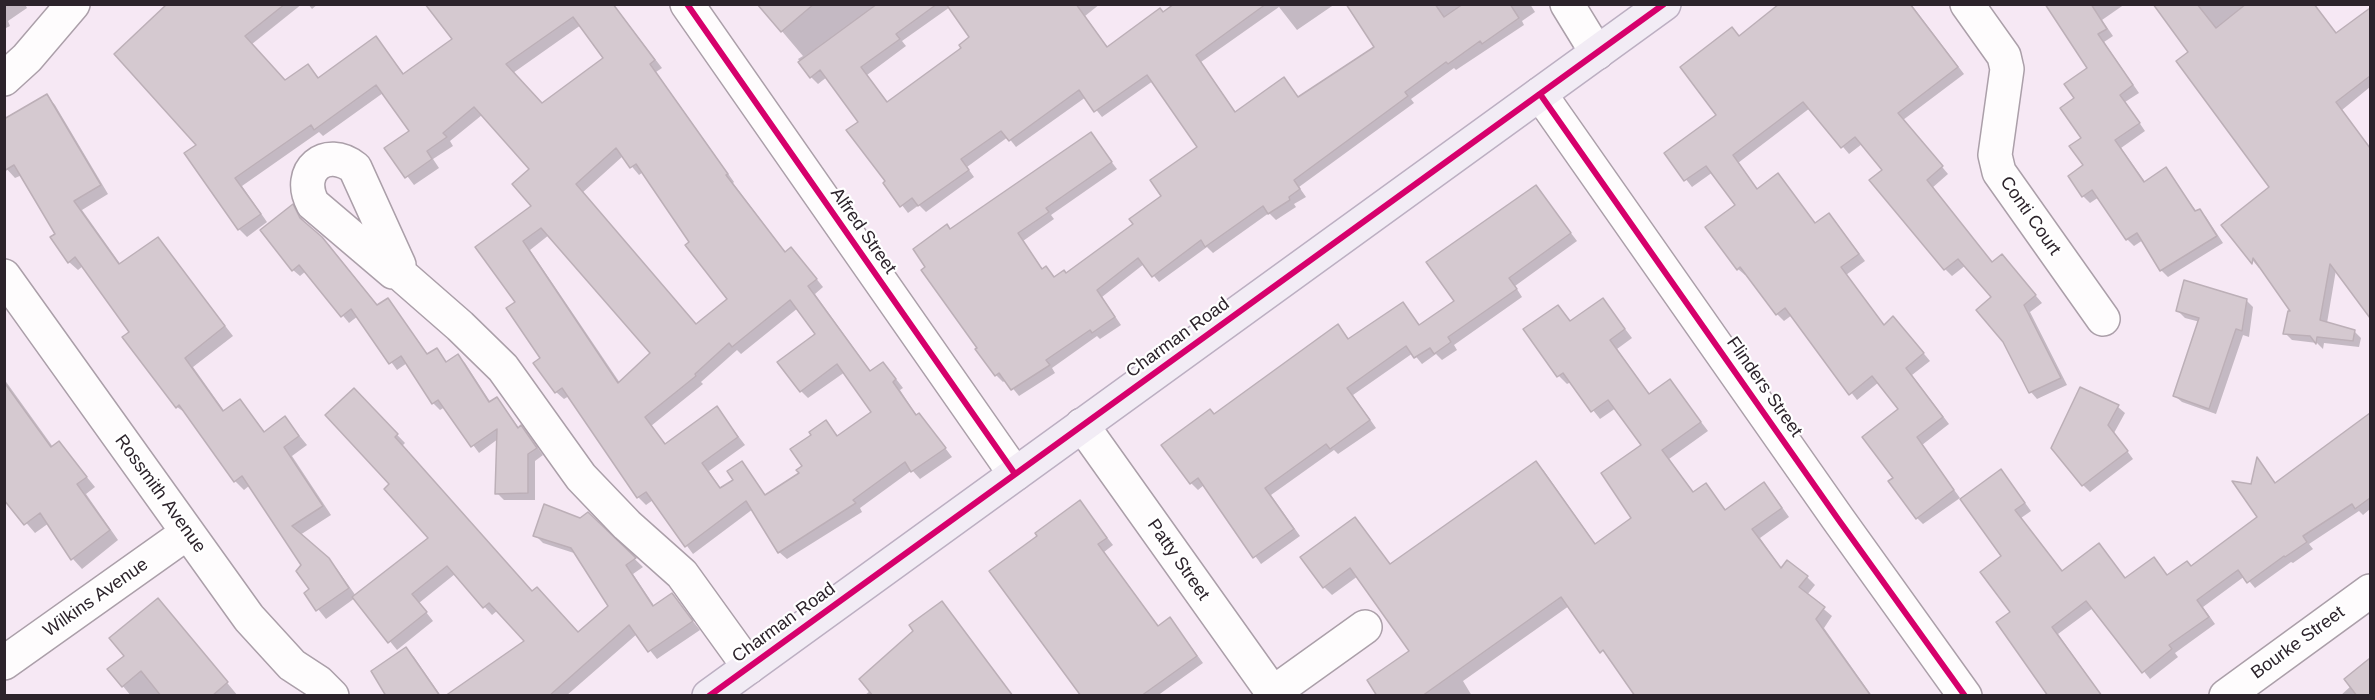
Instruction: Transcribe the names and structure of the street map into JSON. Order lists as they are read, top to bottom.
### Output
{
  "streets": {
    "main road": ["Charman Road"],
    "street": [
      "Conti Court",
      "Alfred Street",
      "Flinders Street",
      "Rossmith Avenue",
      "Patty Street",
      "Wilkins Avenue",
      "Bourke Street"
    ]
  },
  "crossings": [
    ["Alfred Street", "Charman Road"],
    ["Charman Road", "Flinders Street"],
    ["Charman Road", "Patty Street"],
    ["Rossmith Avenue", "Wilkins Avenue"]
  ]
}
